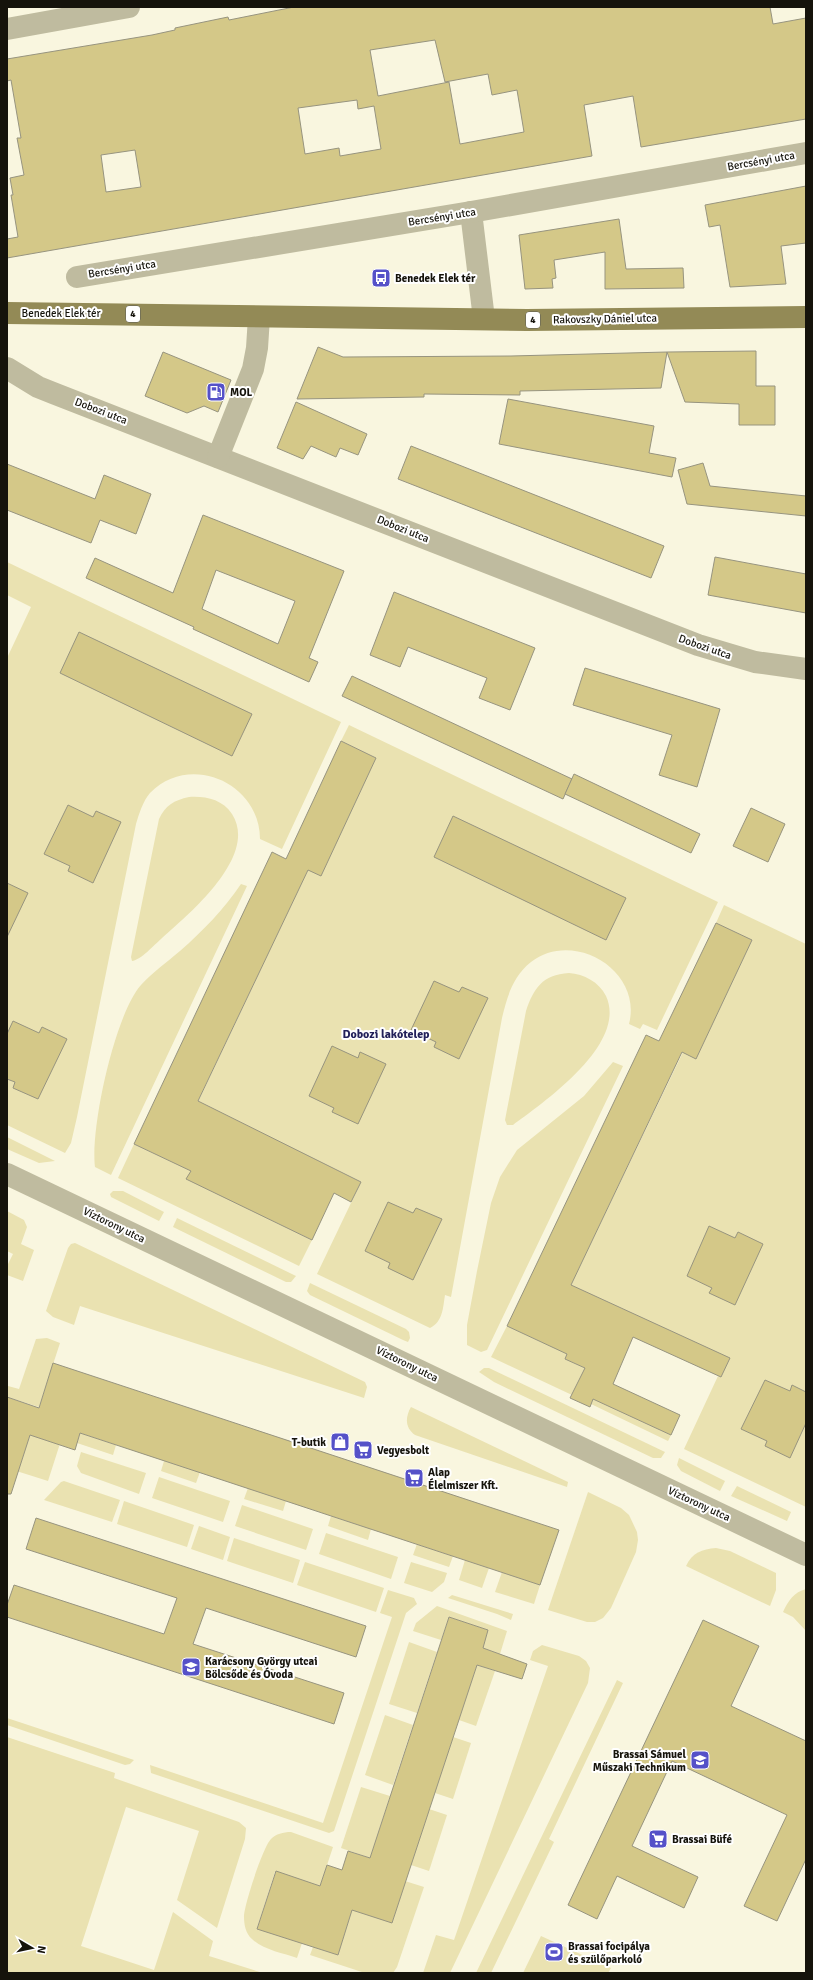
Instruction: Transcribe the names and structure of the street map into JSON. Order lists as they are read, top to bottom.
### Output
{
  "streets": {
    "main road": ["Benedek Elek tér", "4", "Rakovszky Dániel utca"],
    "street": ["Bercsényi utca", "Dobozi utca", "Víztorony utca"]
  },
  "crossings": [
    ["Benedek Elek tér", "Rakovszky Dániel utca"]
  ],
  "districts": ["Dobozi lakótelep"],
  "places": {
    "bus stop": ["Benedek Elek tér"],
    "fuel station": ["MOL"],
    "shop": ["T-butik"],
    "supermarket": ["Vegyesbolt", "Alap Élelmiszer Kft.", "Brassai Büfé"],
    "school or university": ["Karácsony György utcai Bölcsőde és Óvoda", "Brassai Sámuel Műszaki Technikum"],
    "sports": ["Brassai focipálya és szülőparkoló"]
  },
  "north": "right"
}
